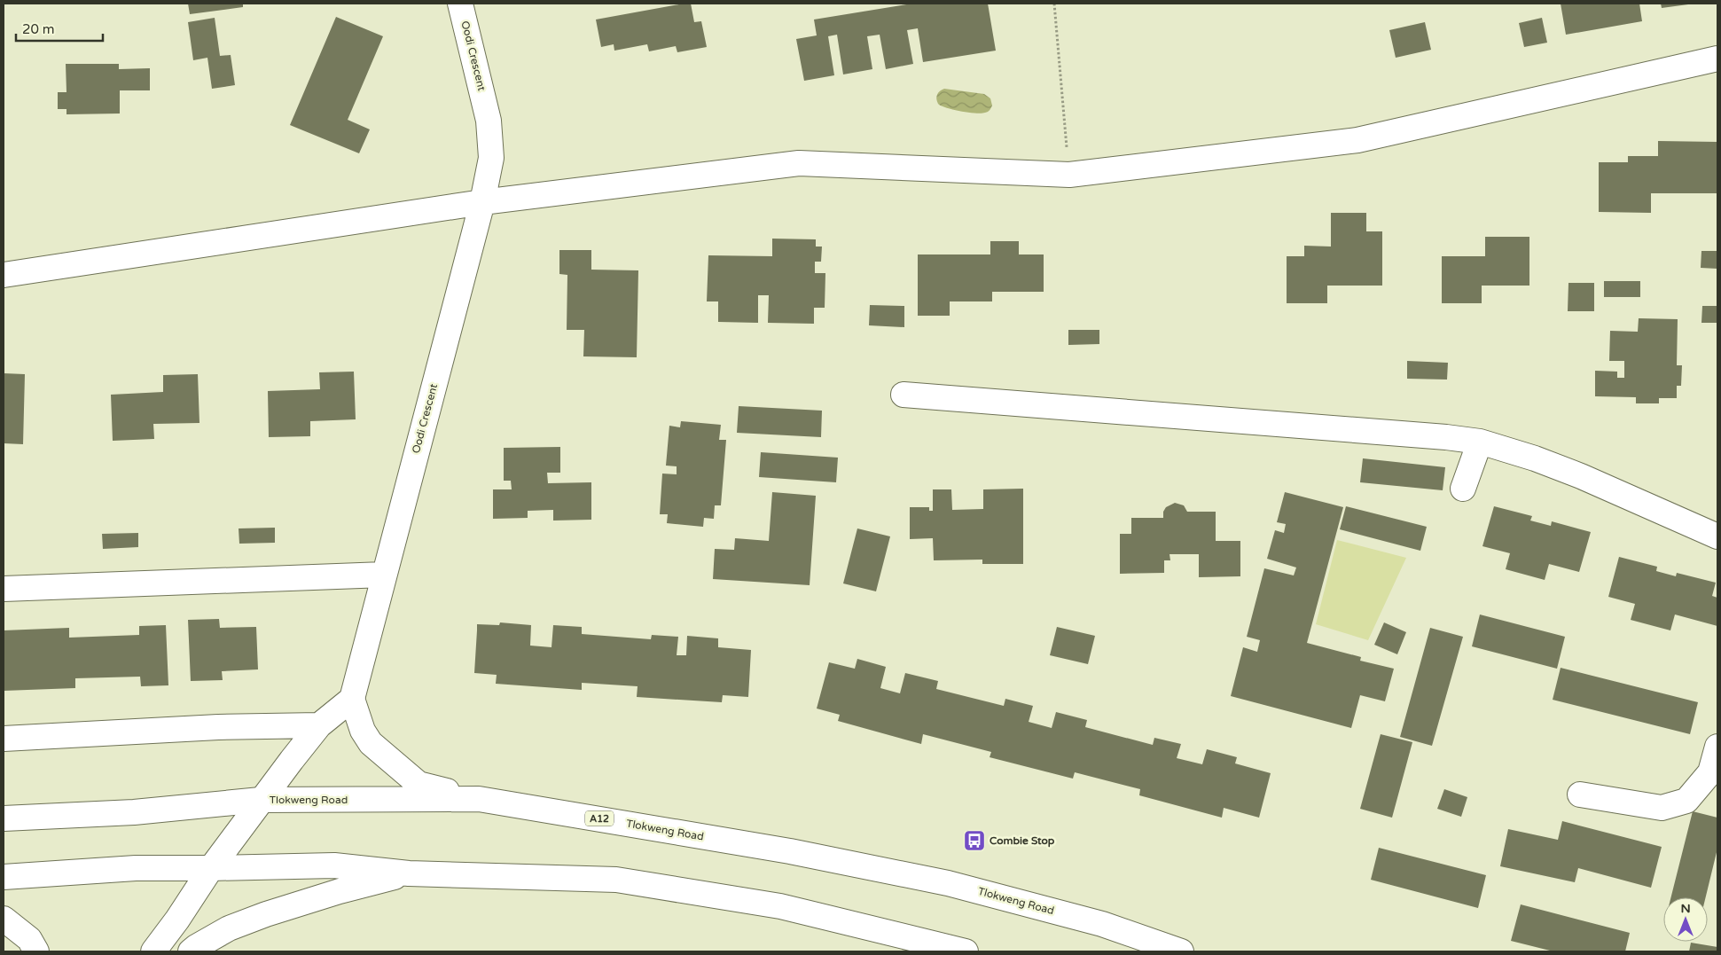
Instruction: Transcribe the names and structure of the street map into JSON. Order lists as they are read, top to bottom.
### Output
{
  "streets": {
    "street": ["Oodi Crescent", "Tlokweng Road", "A12"]
  },
  "places": {
    "bus stop": ["Combie Stop"]
  },
  "scale_bar": "20 m",
  "north": "top"
}
